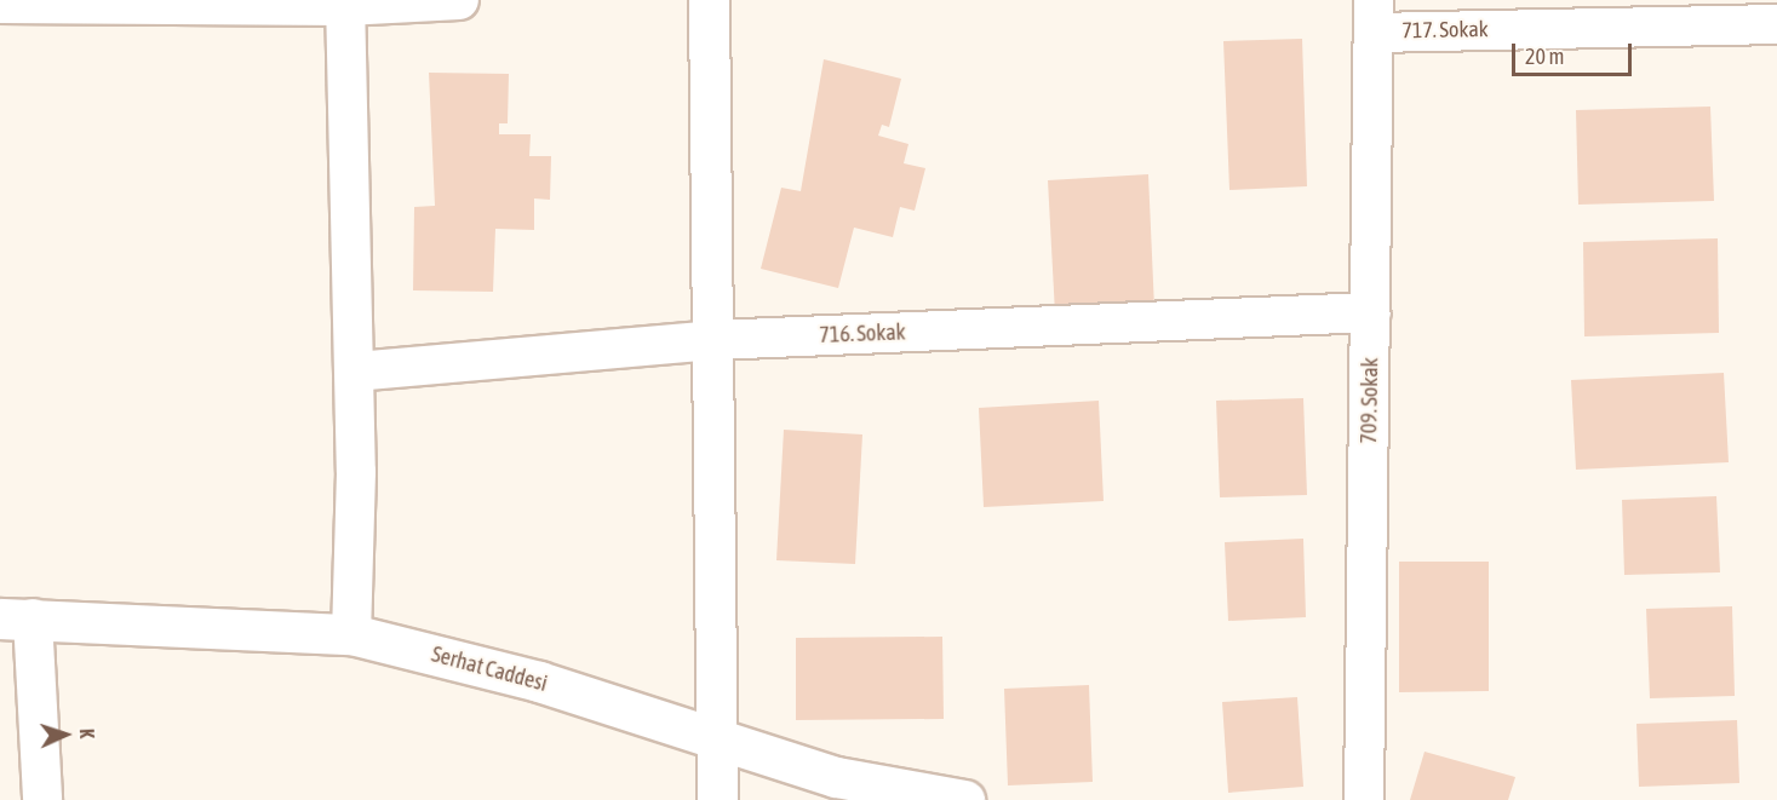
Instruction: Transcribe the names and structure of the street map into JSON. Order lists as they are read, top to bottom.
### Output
{
  "streets": {
    "street": [
      "717. Sokak",
      "716. Sokak",
      "709. Sokak",
      "Serhat Caddesi"
    ]
  },
  "crossings": [
    ["717. Sokak", "709. Sokak"],
    ["716. Sokak", "709. Sokak"]
  ],
  "scale_bar": "20 m",
  "north": "right"
}
